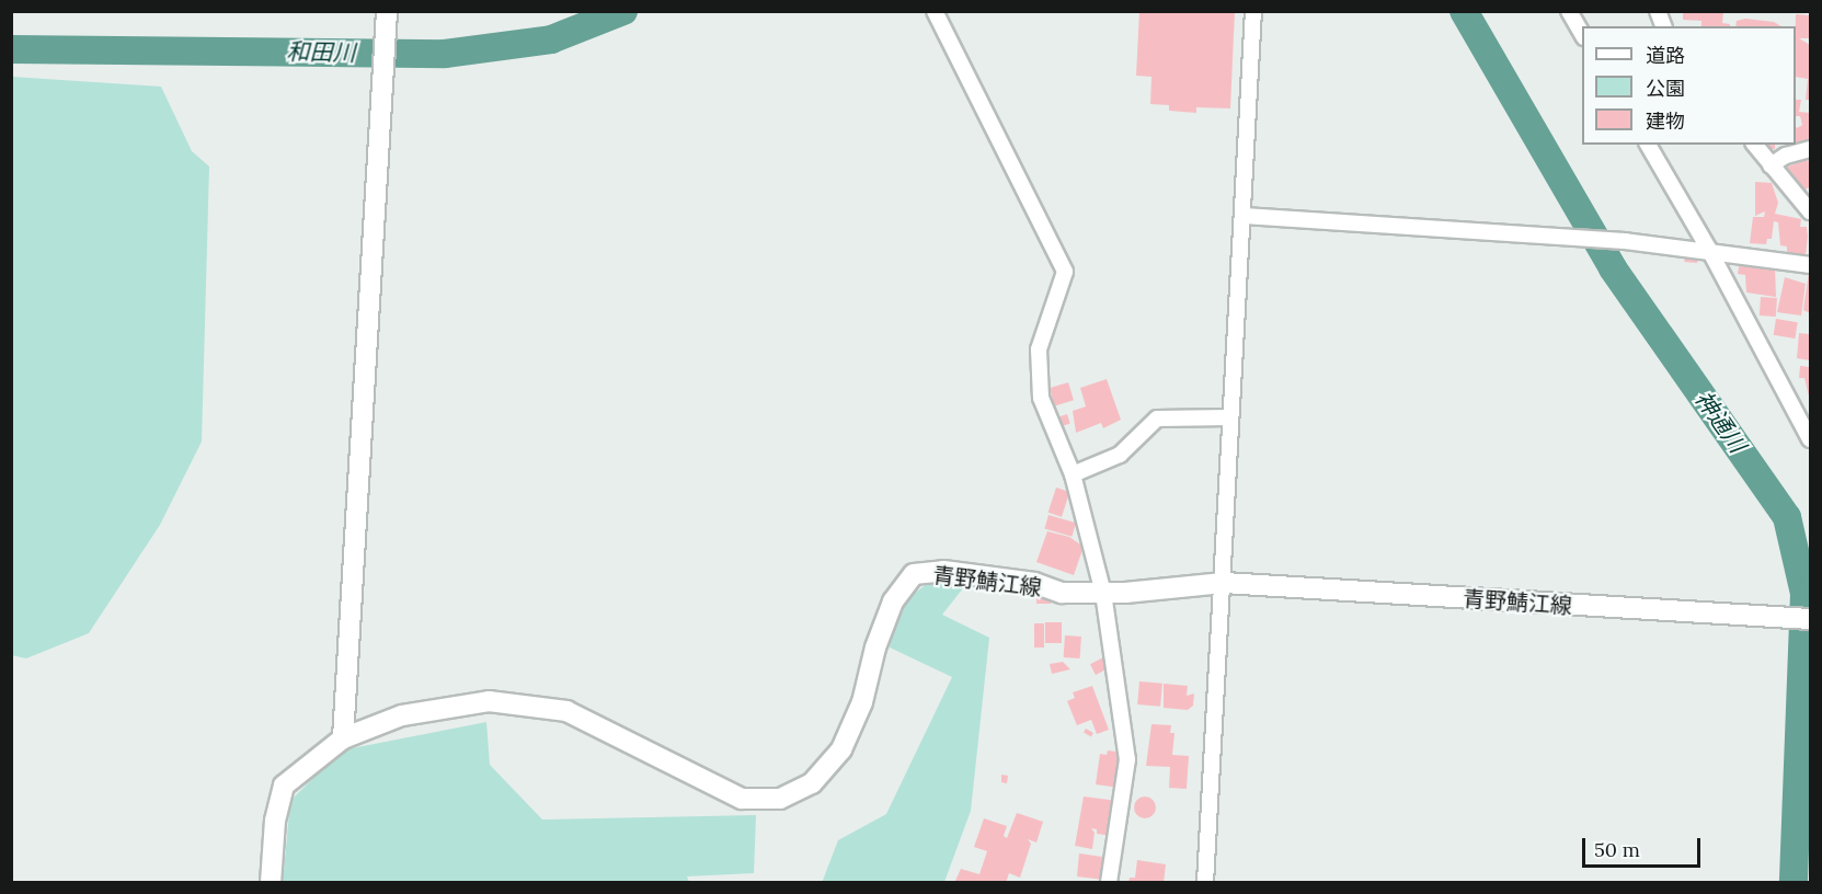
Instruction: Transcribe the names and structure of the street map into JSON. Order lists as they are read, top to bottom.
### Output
{
  "streets": {
    "main road": ["青野鯖江線"]
  },
  "water": ["和田川", "神通川"],
  "legend": ["道路", "公園", "建物"],
  "scale_bar": "50 m"
}
